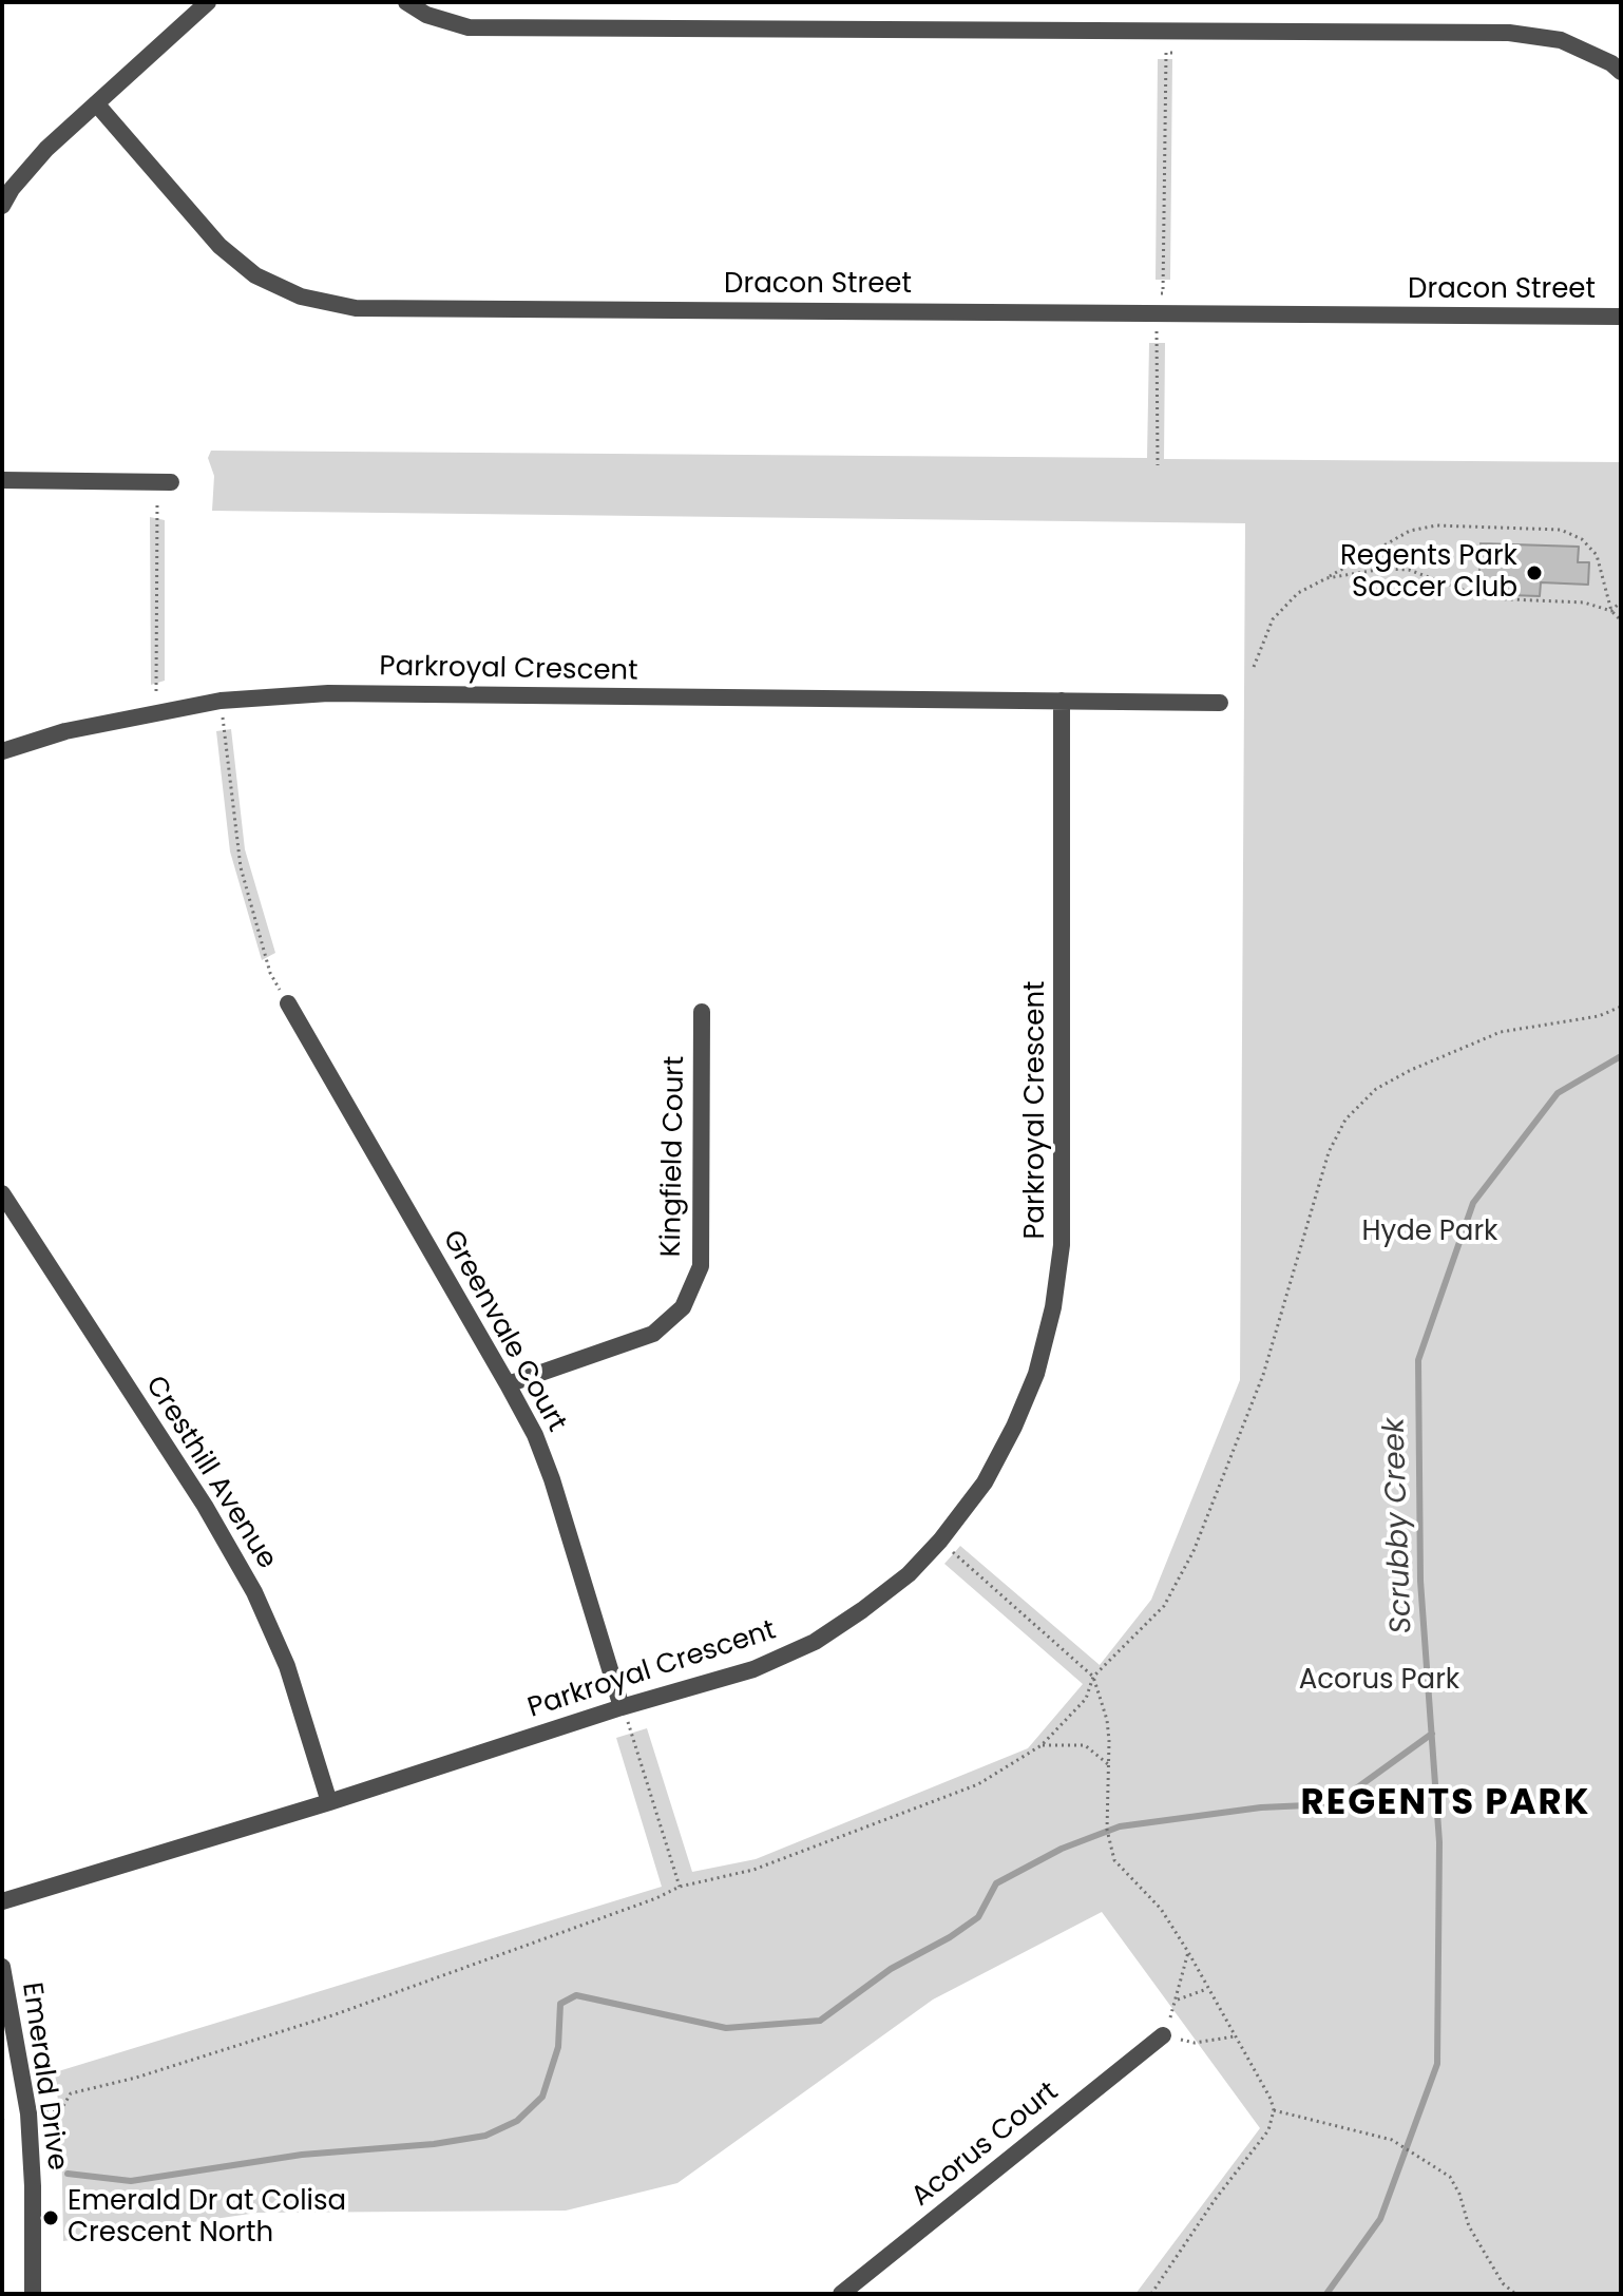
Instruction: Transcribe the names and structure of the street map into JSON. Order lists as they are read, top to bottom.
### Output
{
  "streets": {
    "street": [
      "Dracon Street",
      "Parkroyal Crescent",
      "Kingfield Court",
      "Greenvale Court",
      "Cresthill Avenue",
      "Emerald Drive",
      "Acorus Court"
    ]
  },
  "crossings": [
    ["Parkroyal Crescent", "Greenvale Court"],
    ["Parkroyal Crescent", "Cresthill Avenue"],
    ["Kingfield Court", "Greenvale Court"]
  ],
  "districts": ["REGENTS PARK"],
  "water": ["Scrubby Creek"],
  "parks": ["Hyde Park", "Acorus Park"],
  "places": ["Regents Park Soccer Club", "Emerald Dr at Colisa Crescent North"]
}
